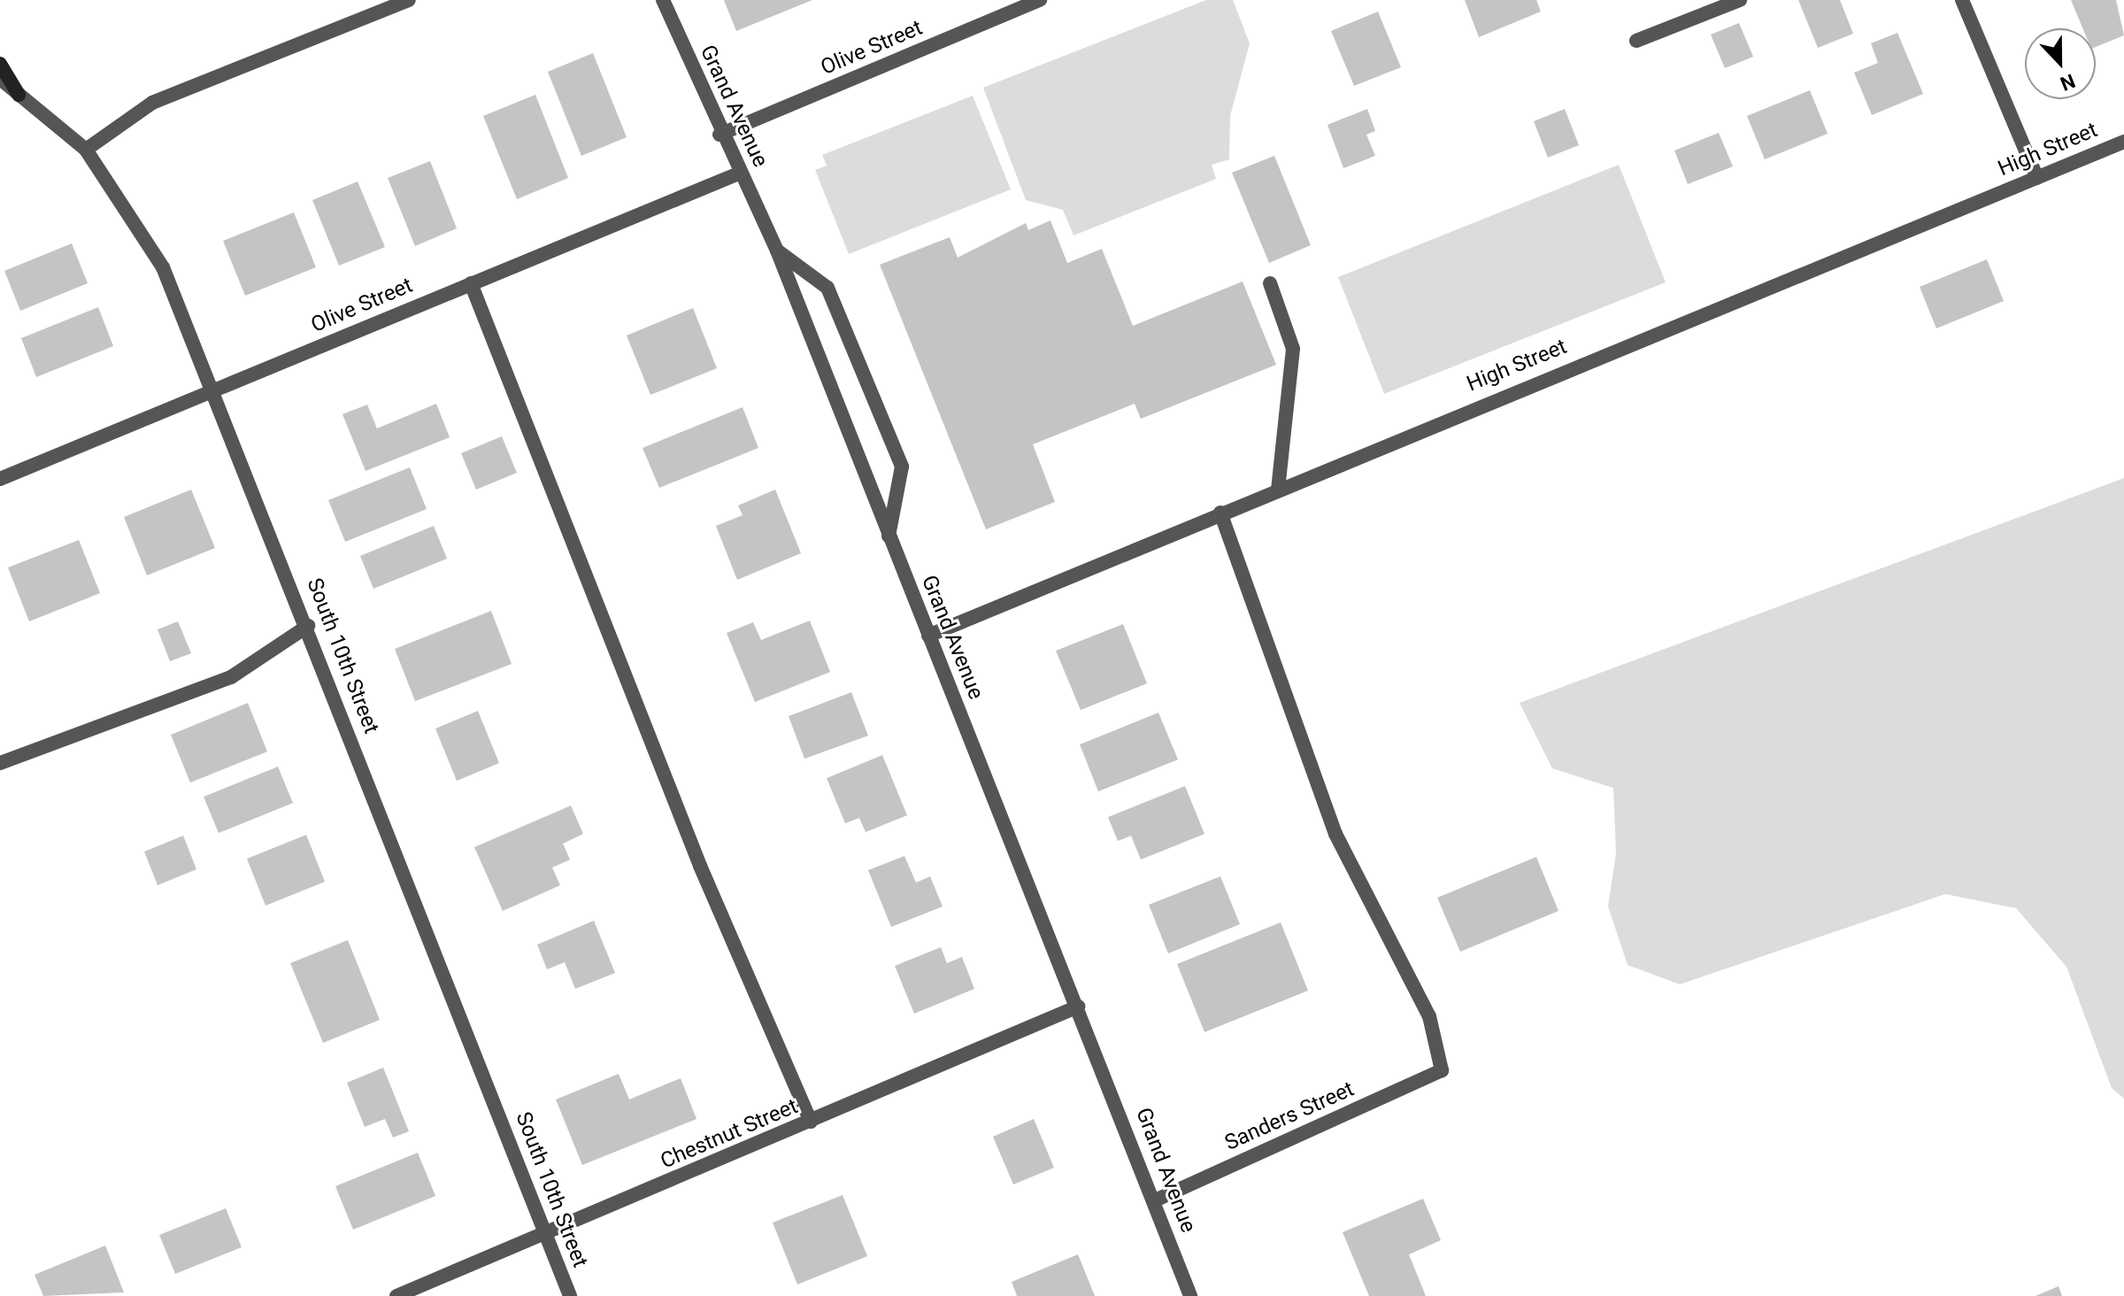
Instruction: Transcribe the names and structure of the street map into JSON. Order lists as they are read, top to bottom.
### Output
{
  "streets": {
    "street": [
      "Olive Street",
      "Grand Avenue",
      "High Street",
      "South 10th Street",
      "Sanders Street",
      "Chestnut Street"
    ]
  },
  "crossings": [
    ["Olive Street", "Grand Avenue"],
    ["Olive Street", "South 10th Street"],
    ["Grand Avenue", "High Street"],
    ["Grand Avenue", "Sanders Street"],
    ["Grand Avenue", "Chestnut Street"],
    ["High Street", "Sanders Street"],
    ["South 10th Street", "Chestnut Street"]
  ],
  "north": "bottom"
}
